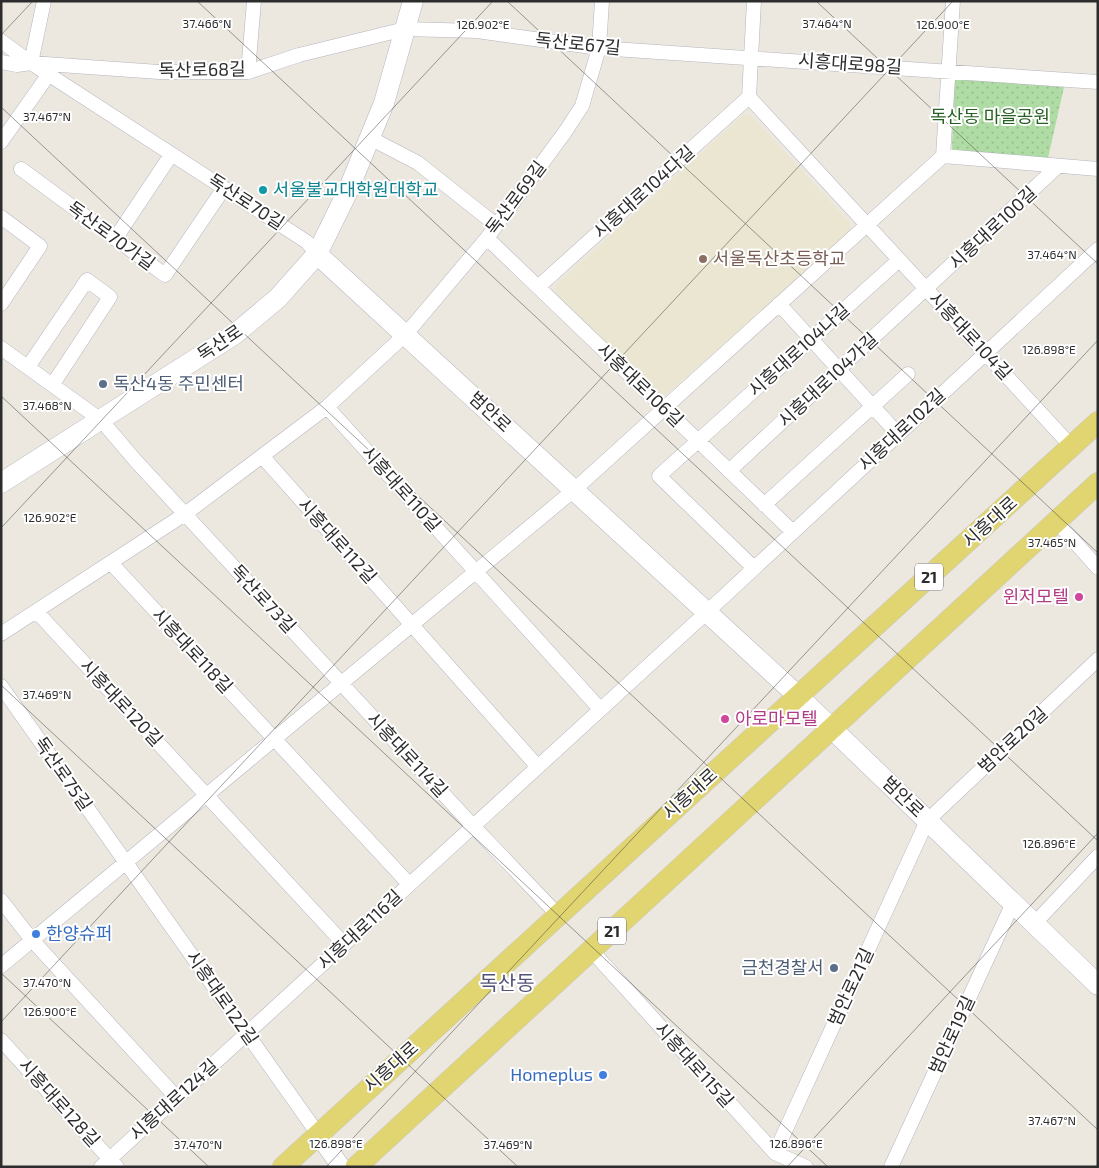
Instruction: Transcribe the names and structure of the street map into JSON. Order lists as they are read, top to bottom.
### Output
{
  "streets": {
    "main road": [
      "독산로",
      "범안로",
      "시흥대로",
      "21"
    ],
    "street": [
      "독산로67길",
      "시흥대로98길",
      "독산로68길",
      "시흥대로104다길",
      "독산로69길",
      "독산로70길",
      "시흥대로100길",
      "독산로70가길",
      "시흥대로104길",
      "시흥대로104나길",
      "시흥대로104가길",
      "시흥대로106길",
      "시흥대로102길",
      "시흥대로110길",
      "시흥대로112길",
      "독산로73길",
      "시흥대로118길",
      "시흥대로120길",
      "범안로20길",
      "시흥대로114길",
      "독산로75길",
      "시흥대로116길",
      "범안로21길",
      "시흥대로122길",
      "범안로19길",
      "시흥대로115길",
      "시흥대로124길",
      "시흥대로128길"
    ]
  },
  "crossings": [
    ["독산로67길", "시흥대로98길"],
    ["독산로67길", "독산로68길"],
    ["독산로67길", "독산로69길"],
    ["독산로67길", "독산로"],
    ["독산로68길", "독산로70길"],
    ["독산로68길", "독산로"],
    ["시흥대로104다길", "시흥대로104길"],
    ["시흥대로104다길", "시흥대로106길"],
    ["독산로69길", "시흥대로106길"],
    ["독산로69길", "범안로"],
    ["독산로70길", "독산로70가길"],
    ["독산로70길", "독산로"],
    ["독산로70길", "범안로"],
    ["시흥대로100길", "시흥대로104길"],
    ["시흥대로100길", "시흥대로104가길"],
    ["시흥대로104길", "시흥대로104나길"],
    ["시흥대로104길", "시흥대로104가길"],
    ["시흥대로104길", "시흥대로102길"],
    ["시흥대로104길", "시흥대로"],
    ["독산로", "범안로"],
    ["독산로", "독산로73길"],
    ["시흥대로104나길", "시흥대로106길"],
    ["시흥대로104나길", "시흥대로102길"],
    ["시흥대로104가길", "시흥대로106길"],
    ["시흥대로106길", "시흥대로102길"],
    ["범안로", "시흥대로102길"],
    ["범안로", "시흥대로"],
    ["범안로", "21"],
    ["범안로", "범안로20길"],
    ["범안로", "범안로21길"],
    ["범안로", "범안로19길"],
    ["시흥대로", "시흥대로114길"],
    ["시흥대로", "시흥대로122길"],
    ["21", "시흥대로115길"],
    ["독산로73길", "시흥대로114길"],
    ["시흥대로118길", "시흥대로116길"],
    ["시흥대로120길", "시흥대로116길"],
    ["범안로20길", "범안로21길"],
    ["시흥대로114길", "시흥대로116길"],
    ["독산로75길", "시흥대로122길"],
    ["시흥대로116길", "시흥대로122길"],
    ["시흥대로116길", "시흥대로124길"],
    ["범안로21길", "시흥대로115길"],
    ["시흥대로122길", "시흥대로124길"],
    ["시흥대로124길", "시흥대로128길"]
  ],
  "districts": ["독산동"],
  "parks": ["독산동 마을공원"],
  "places": [
    "서울불교대학원대학교",
    "서울독산초등학교",
    "독산4동 주민센터",
    "윈저모텔",
    "아로마모텔",
    "한양슈퍼",
    "금천경찰서",
    "Homeplus"
  ],
  "coordinates": [
    "37.466°N",
    "37.464°N",
    "126.902°E",
    "126.900°E",
    "37.467°N",
    "126.898°E",
    "37.468°N",
    "37.465°N",
    "37.469°N",
    "126.896°E",
    "37.470°N"
  ]
}
